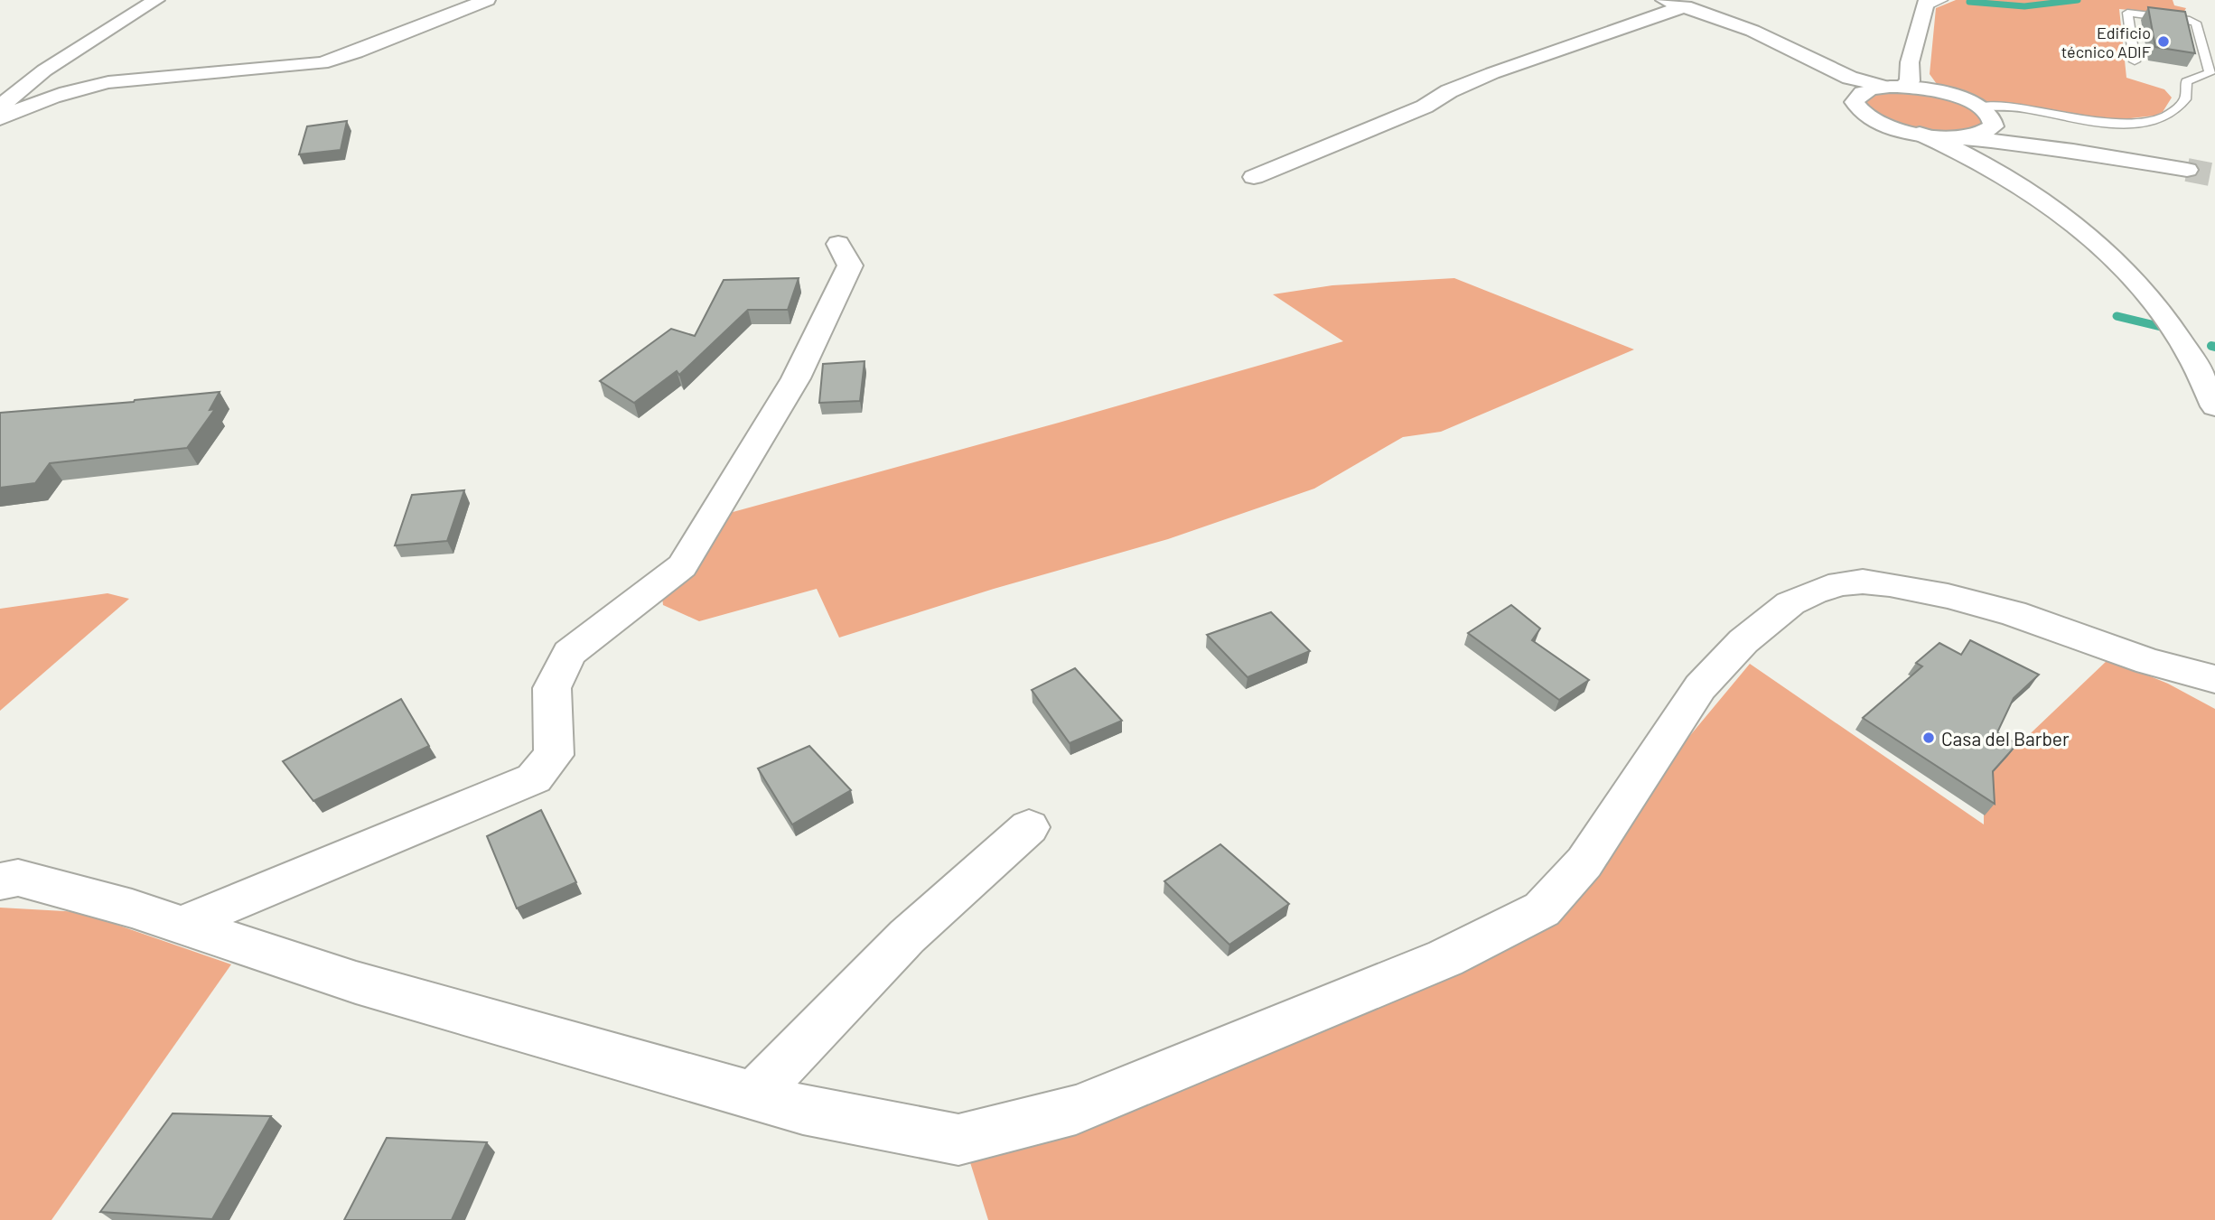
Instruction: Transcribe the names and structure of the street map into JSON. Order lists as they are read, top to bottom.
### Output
{
  "places": ["Edificio técnico ADIF", "Casa del Barber"]
}
